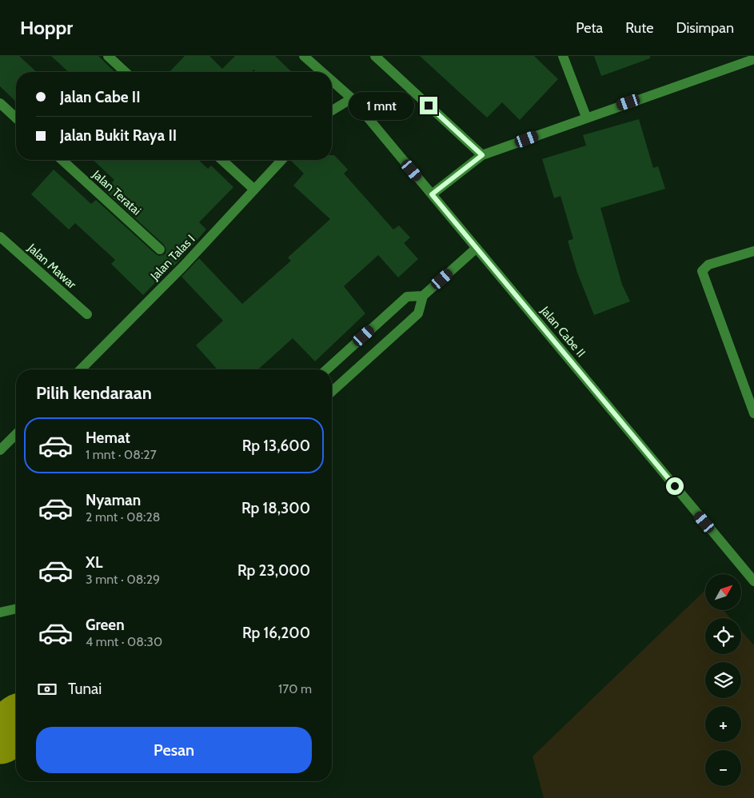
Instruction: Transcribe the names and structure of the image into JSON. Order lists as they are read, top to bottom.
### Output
{
  "streets": {
    "street": [
      "Jalan Teratai",
      "Jalan Talas I",
      "Jalan Mawar",
      "Jalan Cabe II"
    ]
  },
  "north": "top right",
  "page": {
    "header": "Hoppr",
    "nav": ["Peta", "Rute", "Disimpan"],
    "banner": ["Jalan Cabe II", "Jalan Bukit Raya II"],
    "bubble": "1 mnt",
    "heading": "Pilih kendaraan",
    "list": [
      {
        "name": "Hemat",
        "note": "1 mnt · 08:27",
        "value": "Rp 13,600"
      },
      {
        "name": "Nyaman",
        "note": "2 mnt · 08:28",
        "value": "Rp 18,300"
      },
      {
        "name": "XL",
        "note": "3 mnt · 08:29",
        "value": "Rp 23,000"
      },
      {
        "name": "Green",
        "note": "4 mnt · 08:30",
        "value": "Rp 16,200"
      }
    ],
    "map_buttons": ["+", "−"],
    "pay": ["Tunai", "170 m"],
    "buttons": "Pesan"
  }
}
